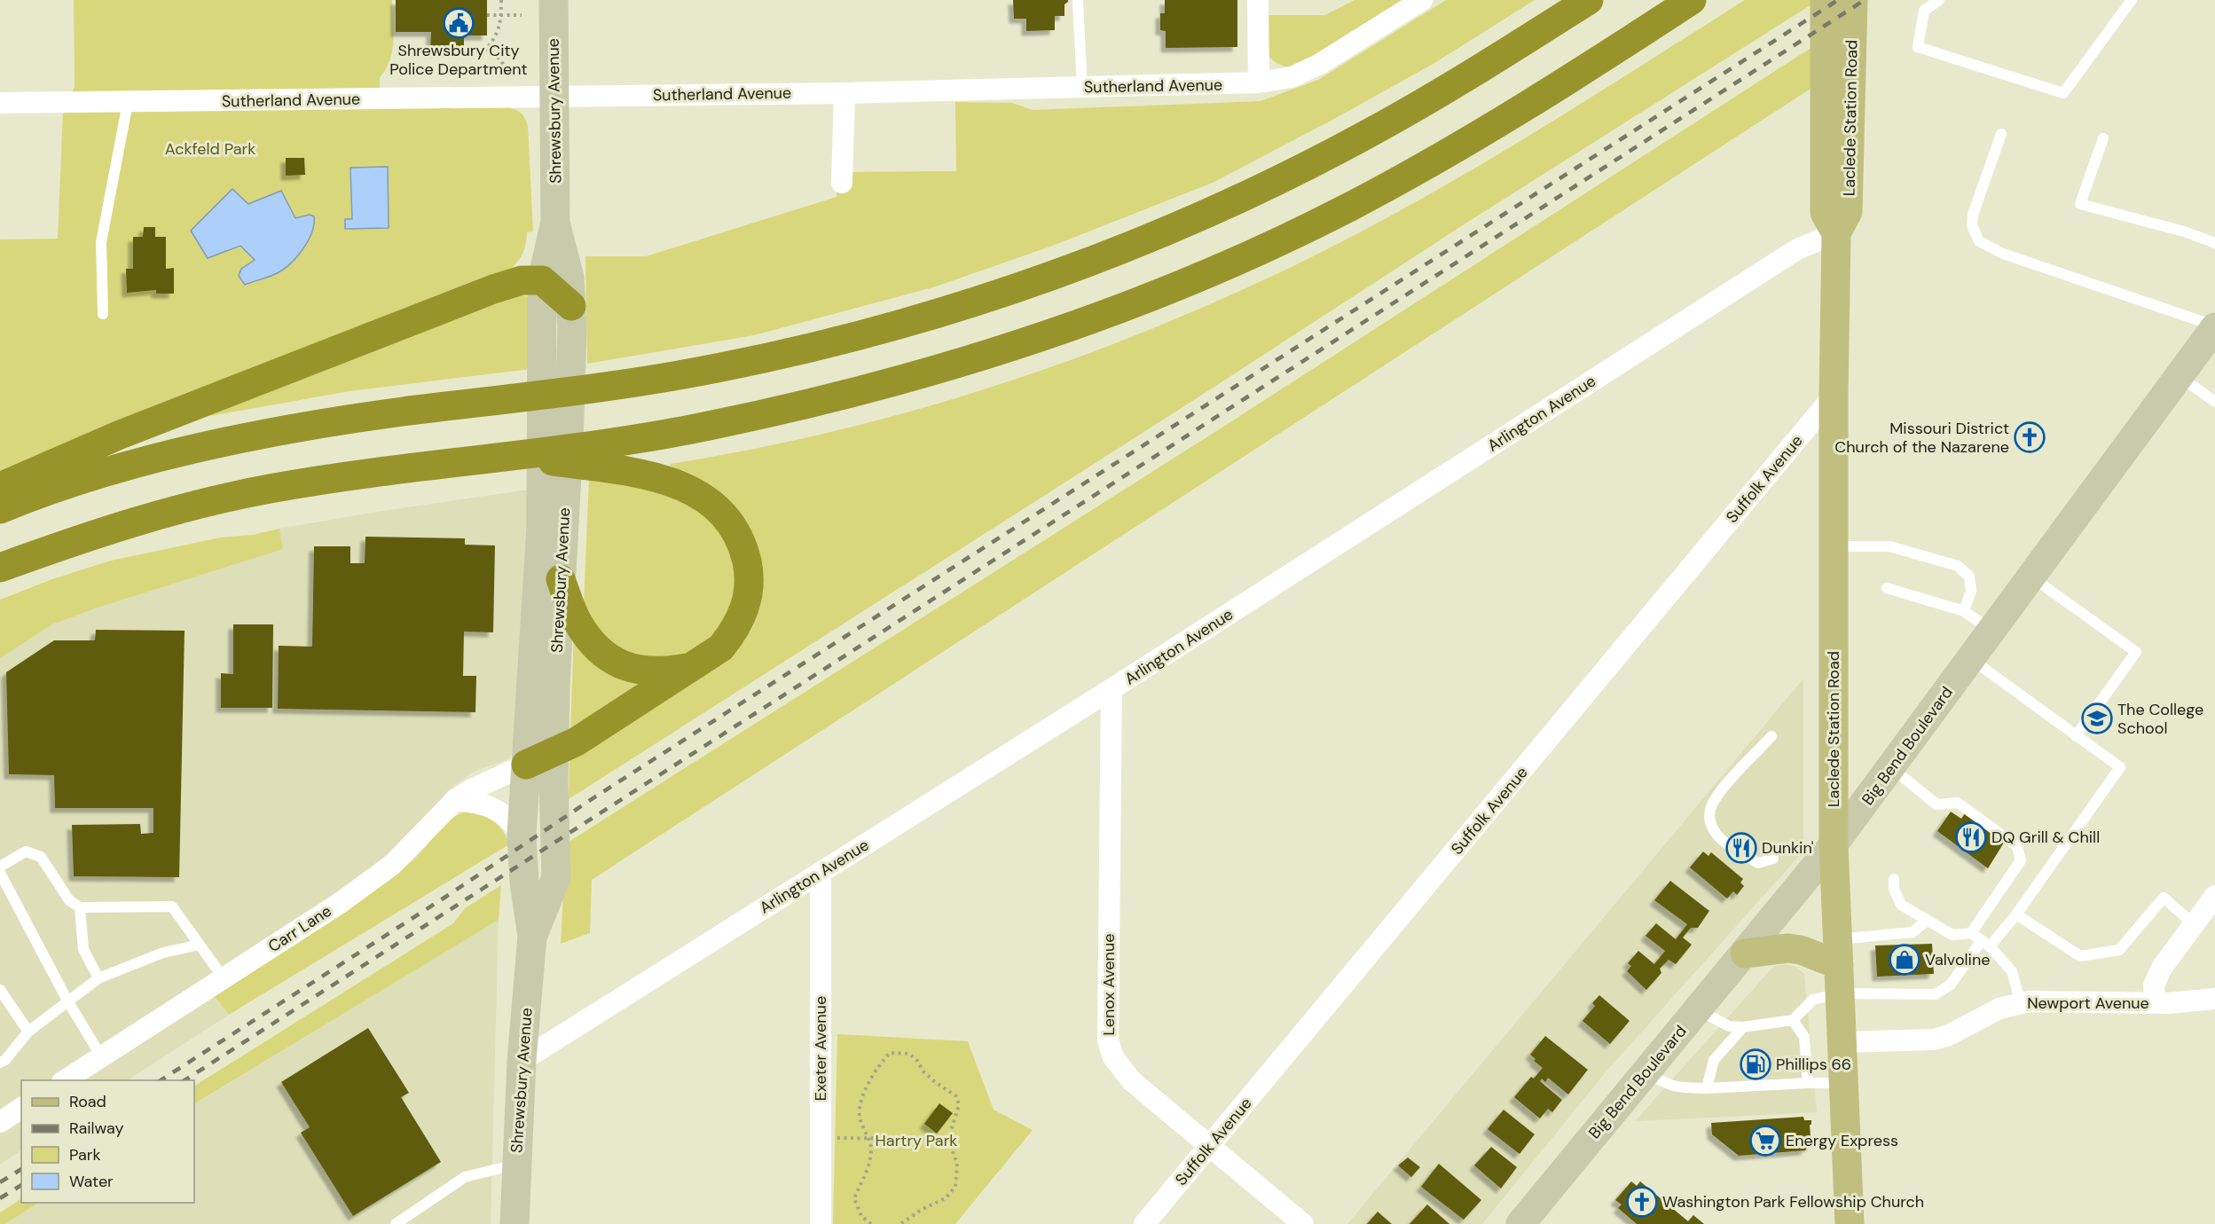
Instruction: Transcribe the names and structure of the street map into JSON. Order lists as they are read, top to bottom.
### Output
{
  "streets": {
    "main road": ["Shrewsbury Avenue", "Laclede Station Road", "Big Bend Boulevard"],
    "street": [
      "Sutherland Avenue",
      "Arlington Avenue",
      "Suffolk Avenue",
      "Carr Lane",
      "Lenox Avenue",
      "Newport Avenue",
      "Exeter Avenue"
    ]
  },
  "crossings": [
    ["Sutherland Avenue", "Shrewsbury Avenue"],
    ["Shrewsbury Avenue", "Arlington Avenue"],
    ["Shrewsbury Avenue", "Carr Lane"],
    ["Laclede Station Road", "Arlington Avenue"],
    ["Laclede Station Road", "Suffolk Avenue"],
    ["Laclede Station Road", "Big Bend Boulevard"],
    ["Laclede Station Road", "Newport Avenue"],
    ["Arlington Avenue", "Lenox Avenue"],
    ["Arlington Avenue", "Exeter Avenue"],
    ["Suffolk Avenue", "Lenox Avenue"]
  ],
  "parks": ["Ackfeld Park", "Hartry Park"],
  "places": {
    "public building": ["Shrewsbury City Police Department"],
    "church": ["Missouri District Church of the Nazarene", "Washington Park Fellowship Church"],
    "school or university": ["The College School"],
    "restaurant": ["DQ Grill & Chill", "Dunkin'"],
    "shop": ["Valvoline"],
    "fuel station": ["Phillips 66"],
    "supermarket": ["Energy Express"]
  },
  "legend": [
    "Road",
    "Railway",
    "Park",
    "Water"
  ]
}
